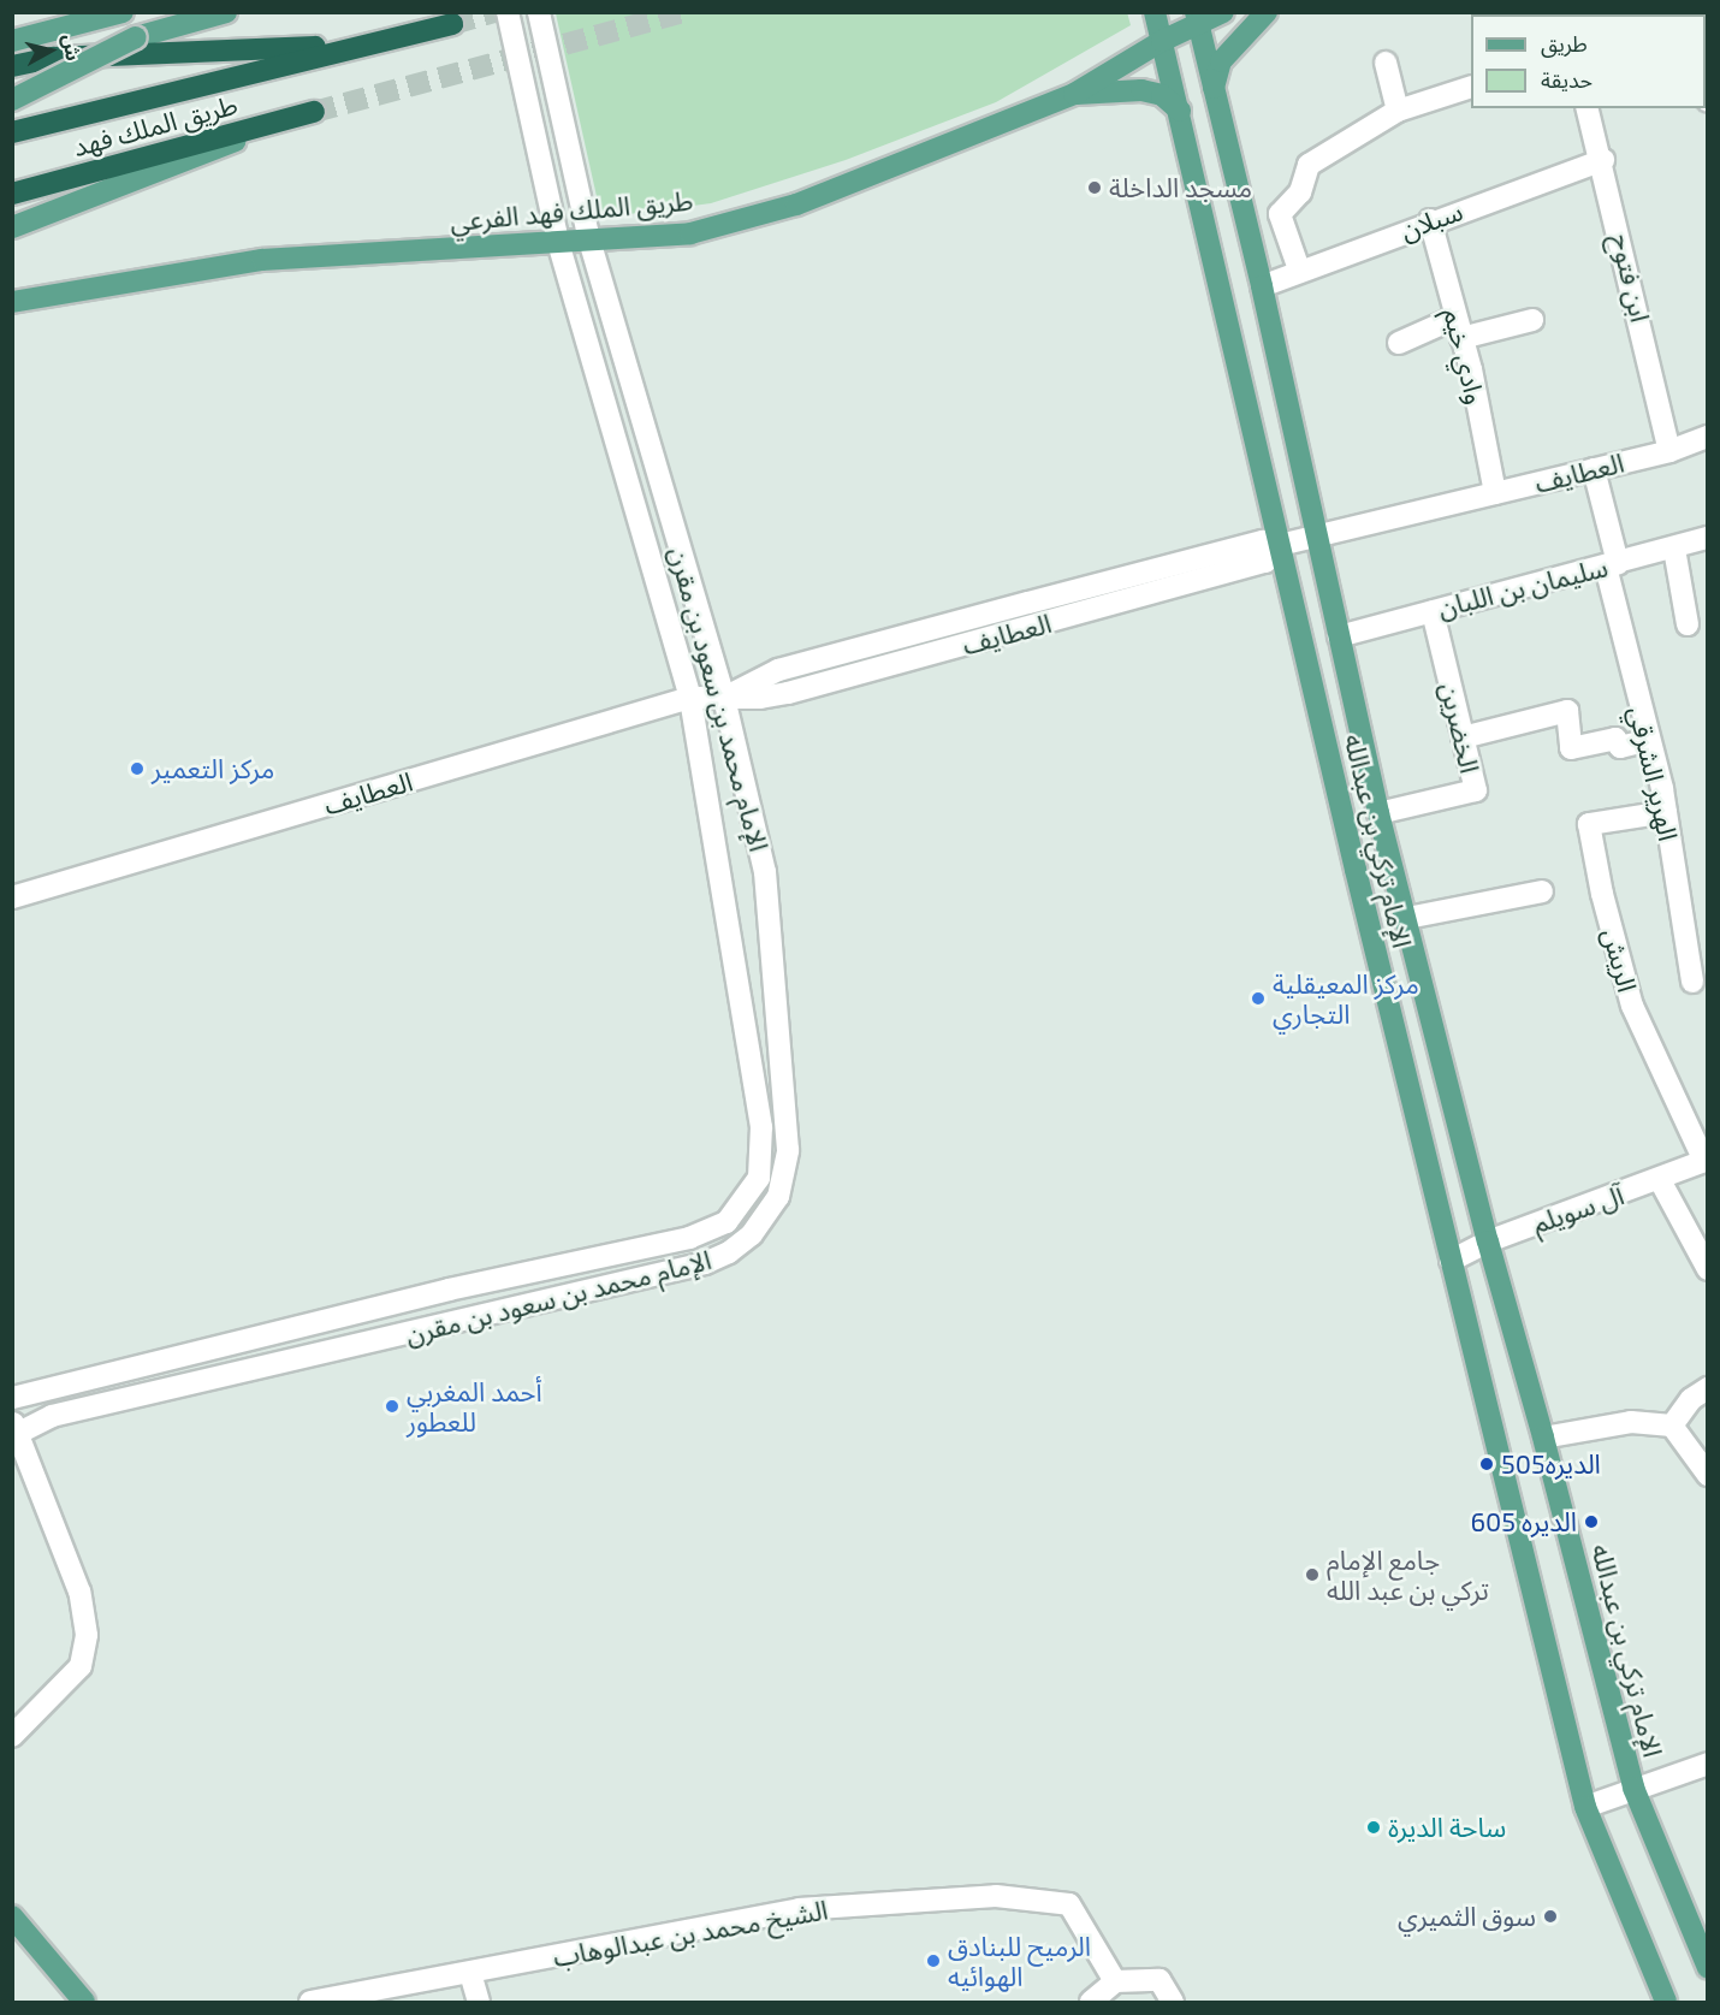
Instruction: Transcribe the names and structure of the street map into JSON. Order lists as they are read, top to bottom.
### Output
{
  "streets": {
    "highway": ["طريق الملك فهد"],
    "main road": ["طريق الملك فهد الفرعي", "الإمام تركي بن عبدالله"],
    "street": [
      "سبلان",
      "ابن فتوح",
      "وادي خيم",
      "العطايف",
      "سليمان بن اللبان",
      "الإمام محمد بن سعود بن مقرن",
      "الخضرين",
      "الهرير الشرقي",
      "الريش",
      "آل سويلم",
      "الشيخ محمد بن عبدالوهاب"
    ]
  },
  "crossings": [
    ["طريق الملك فهد الفرعي", "الإمام محمد بن سعود بن مقرن"],
    ["طريق الملك فهد الفرعي", "الإمام تركي بن عبدالله"],
    ["سبلان", "ابن فتوح"],
    ["سبلان", "وادي خيم"],
    ["سبلان", "الإمام تركي بن عبدالله"],
    ["ابن فتوح", "العطايف"],
    ["وادي خيم", "العطايف"],
    ["العطايف", "الإمام محمد بن سعود بن مقرن"],
    ["العطايف", "الهرير الشرقي"],
    ["العطايف", "الإمام تركي بن عبدالله"],
    ["سليمان بن اللبان", "الخضرين"],
    ["سليمان بن اللبان", "الهرير الشرقي"],
    ["سليمان بن اللبان", "الإمام تركي بن عبدالله"],
    ["الخضرين", "الإمام تركي بن عبدالله"],
    ["الهرير الشرقي", "الريش"],
    ["الإمام تركي بن عبدالله", "آل سويلم"],
    ["الريش", "آل سويلم"]
  ],
  "places": [
    "مسجد الداخلة",
    "مركز التعمير",
    "مركز المعيقلية التجاري",
    "أحمد المغربي للعطور",
    "الديره505",
    "الديره 605",
    "جامع الإمام تركي بن عبد الله",
    "ساحة الديرة",
    "سوق الثميري",
    "الرميح للبنادق الهوائيه"
  ],
  "legend": ["طريق", "حديقة"],
  "north": "right"
}
